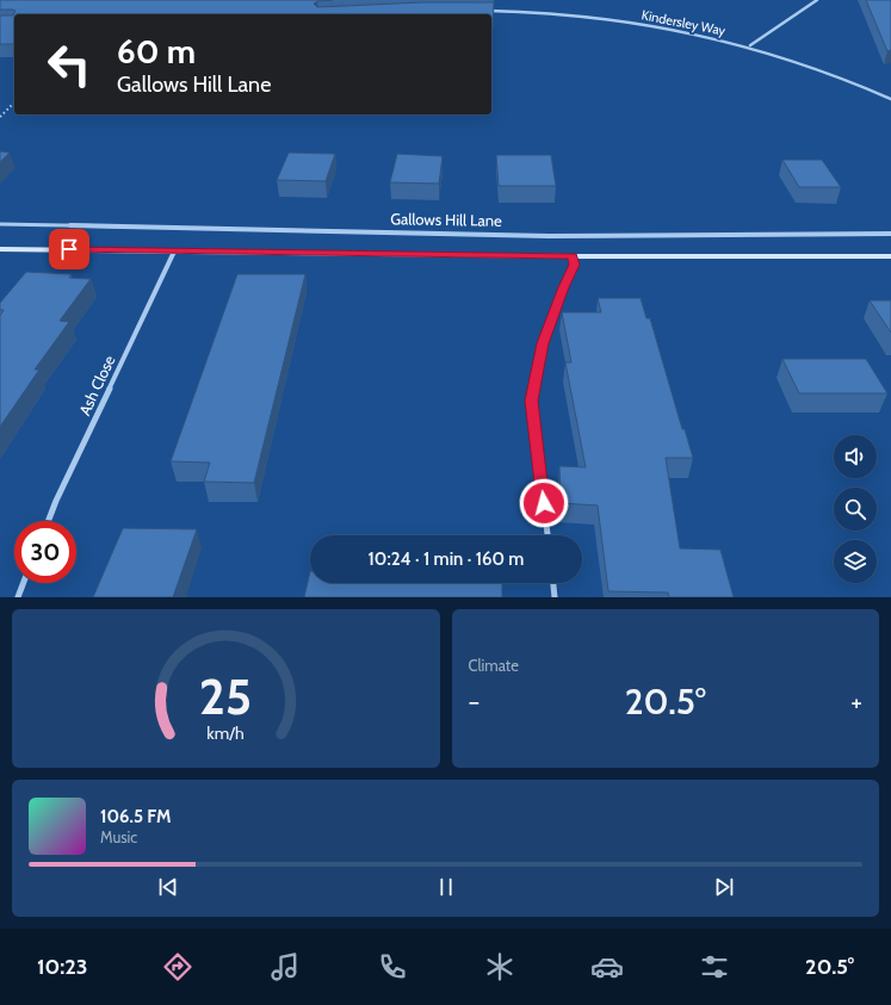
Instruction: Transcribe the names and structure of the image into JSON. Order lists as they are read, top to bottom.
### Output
{
  "streets": {
    "street": ["Kindersley Way", "Gallows Hill Lane", "Ash Close"]
  },
  "page": {
    "turn": ["60 m", "Gallows Hill Lane"],
    "limit": "30",
    "trip": "10:24 · 1 min · 160 m",
    "tile": "Climate",
    "heat": ["−", "20.5°", "+"],
    "song": ["106.5 FM", "Music"],
    "tabs": ["10:23", "20.5°"],
    "gauge": ["25", "km/h"]
  }
}
